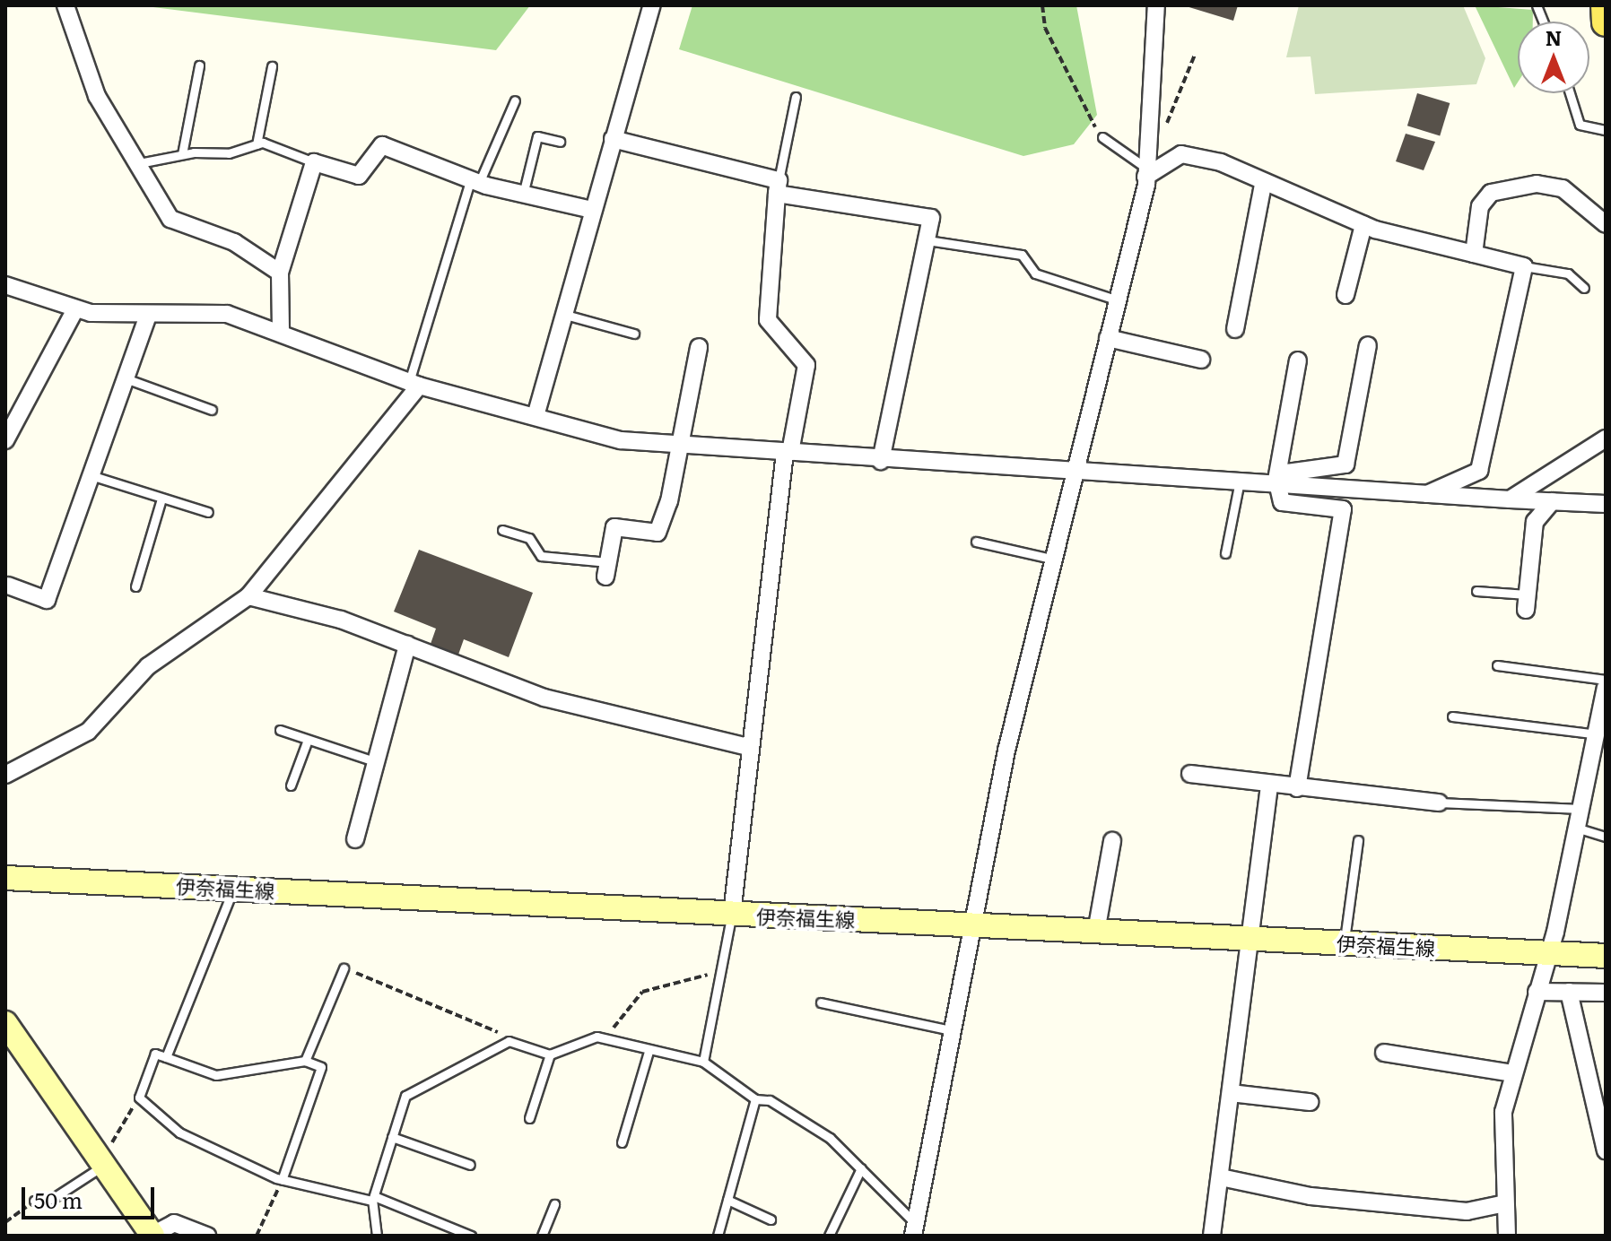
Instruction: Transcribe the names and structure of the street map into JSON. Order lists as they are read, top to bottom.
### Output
{
  "streets": {
    "main road": ["伊奈福生線"]
  },
  "scale_bar": "50 m",
  "north": "top"
}
